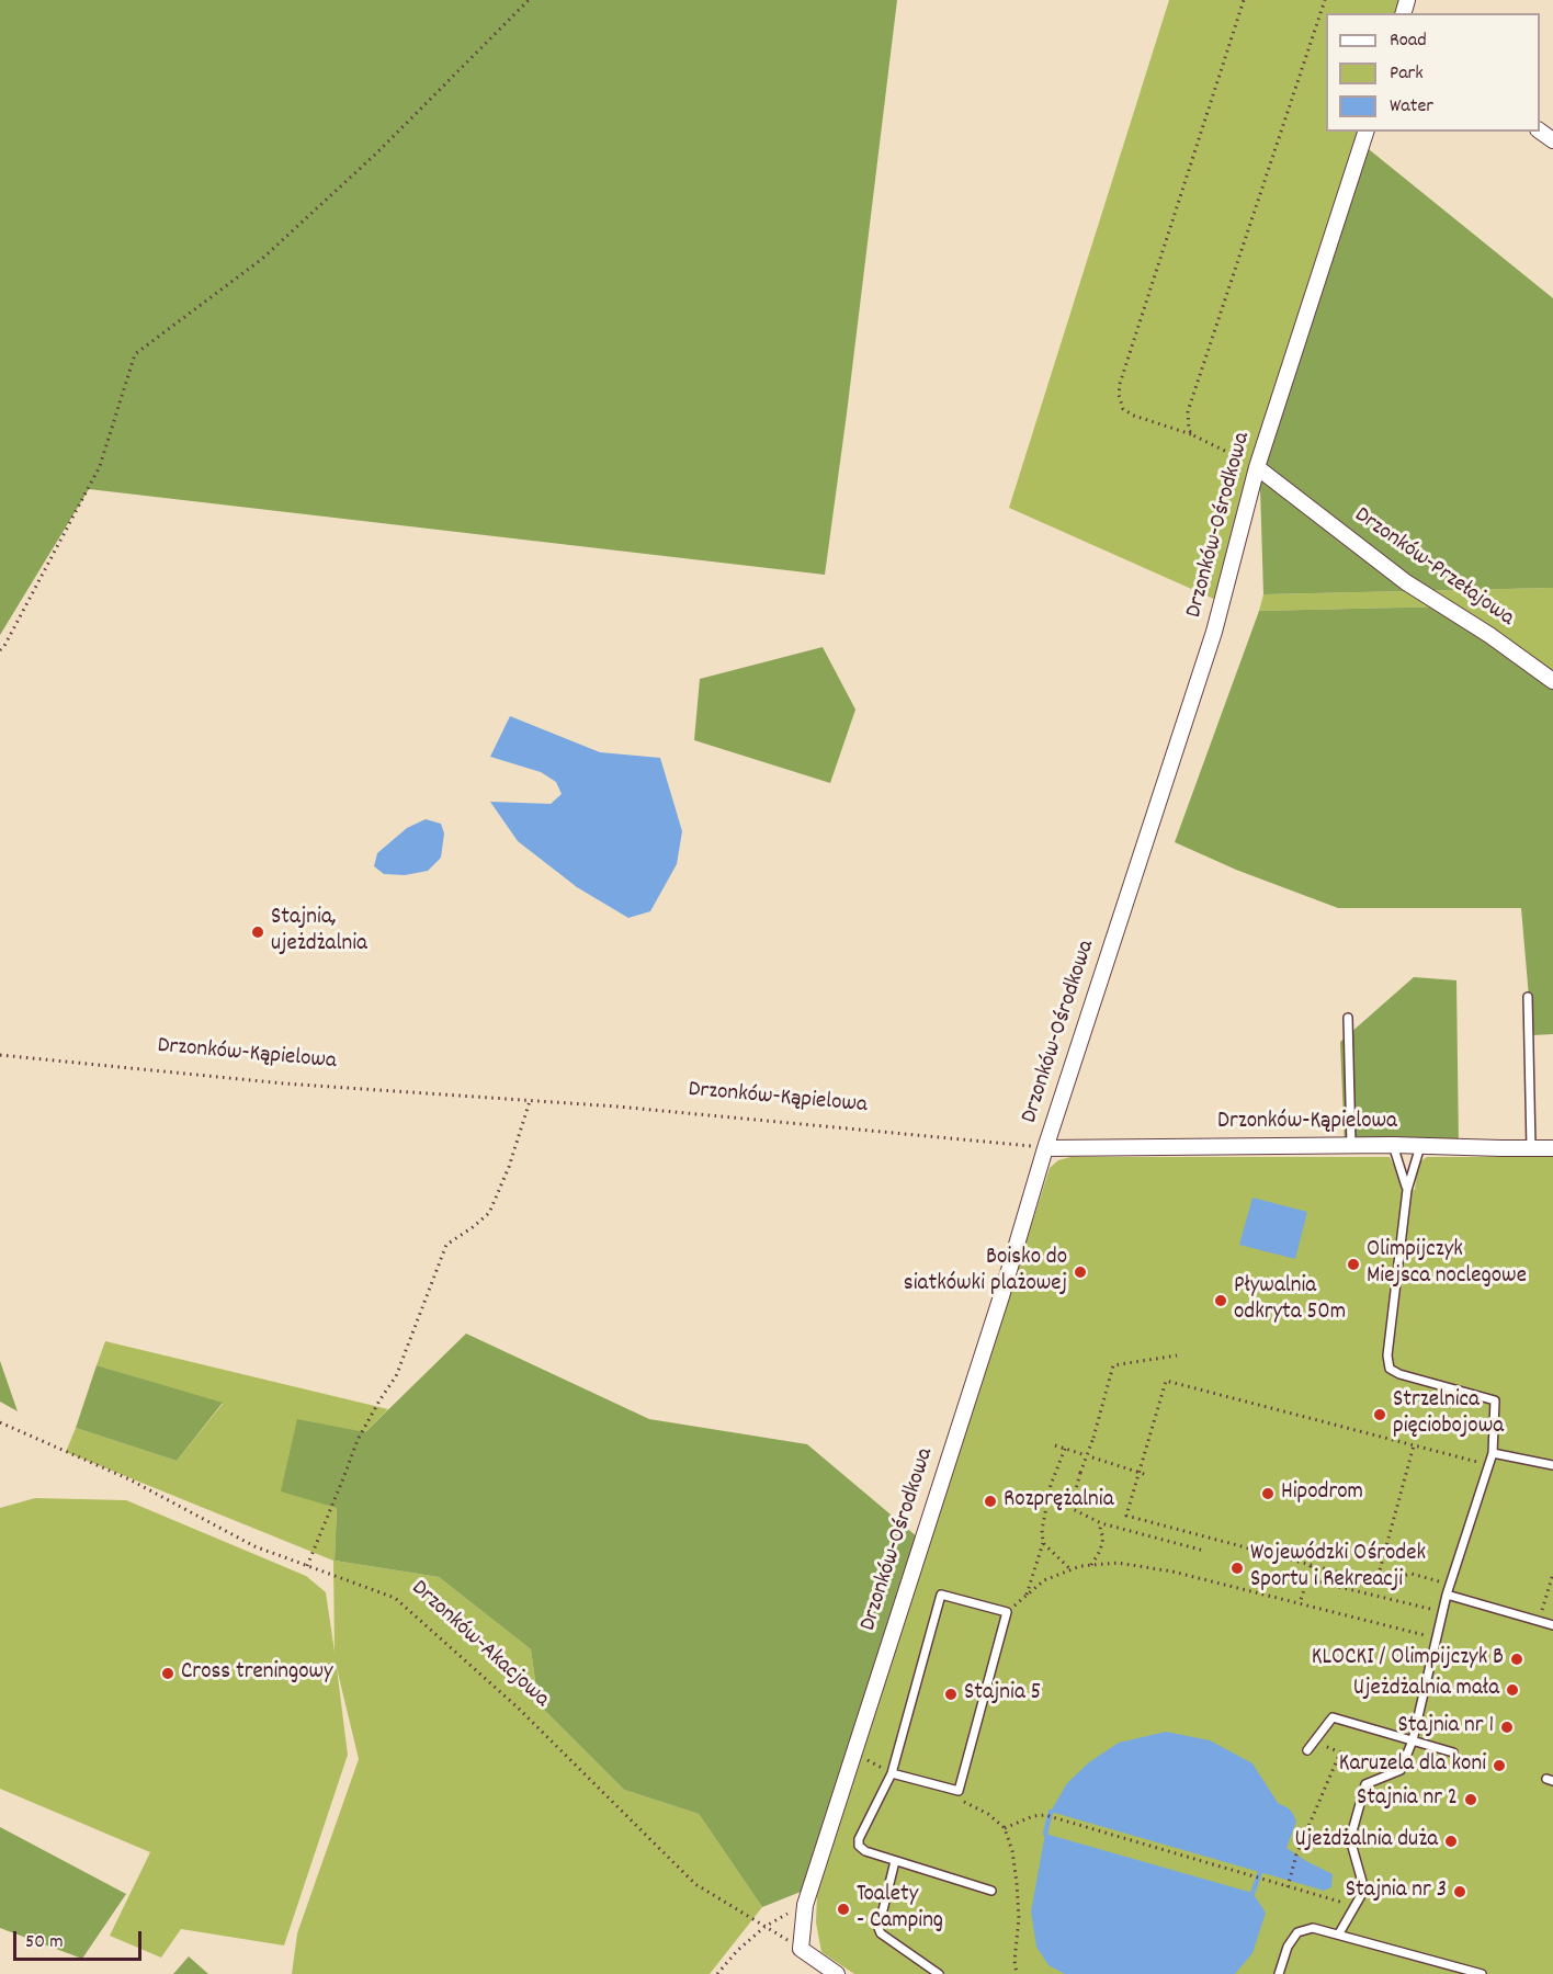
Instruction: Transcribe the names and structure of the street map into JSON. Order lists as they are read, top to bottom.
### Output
{
  "streets": {
    "street": ["Drzonków-Ośrodkowa", "Drzonków-Przełajowa", "Drzonków-Kąpielowa"],
    "path": ["Drzonków-Akacjowa"]
  },
  "crossings": [
    ["Drzonków-Ośrodkowa", "Drzonków-Przełajowa"],
    ["Drzonków-Ośrodkowa", "Drzonków-Kąpielowa"],
    ["Drzonków-Ośrodkowa", "Drzonków-Akacjowa"]
  ],
  "places": [
    "Stajnia, ujeżdżalnia",
    "Olimpijczyk Miejsca noclegowe",
    "Boisko do siatkówki plażowej",
    "Pływalnia odkryta 50m",
    "Strzelnica pięciobojowa",
    "Hipodrom",
    "Rozprężalnia",
    "Wojewódzki Ośrodek Sportu i Rekreacji",
    "KLOCKI / Olimpijczyk B",
    "Cross treningowy",
    "Ujeżdżalnia mała",
    "Stajnia 5",
    "Stajnia nr 1",
    "Karuzela dla koni",
    "Stajnia nr 2",
    "Ujeżdżalnia duża",
    "Stajnia nr 3",
    "Toalety - Camping"
  ],
  "legend": ["Road", "Park", "Water"],
  "scale_bar": "50 m"
}
